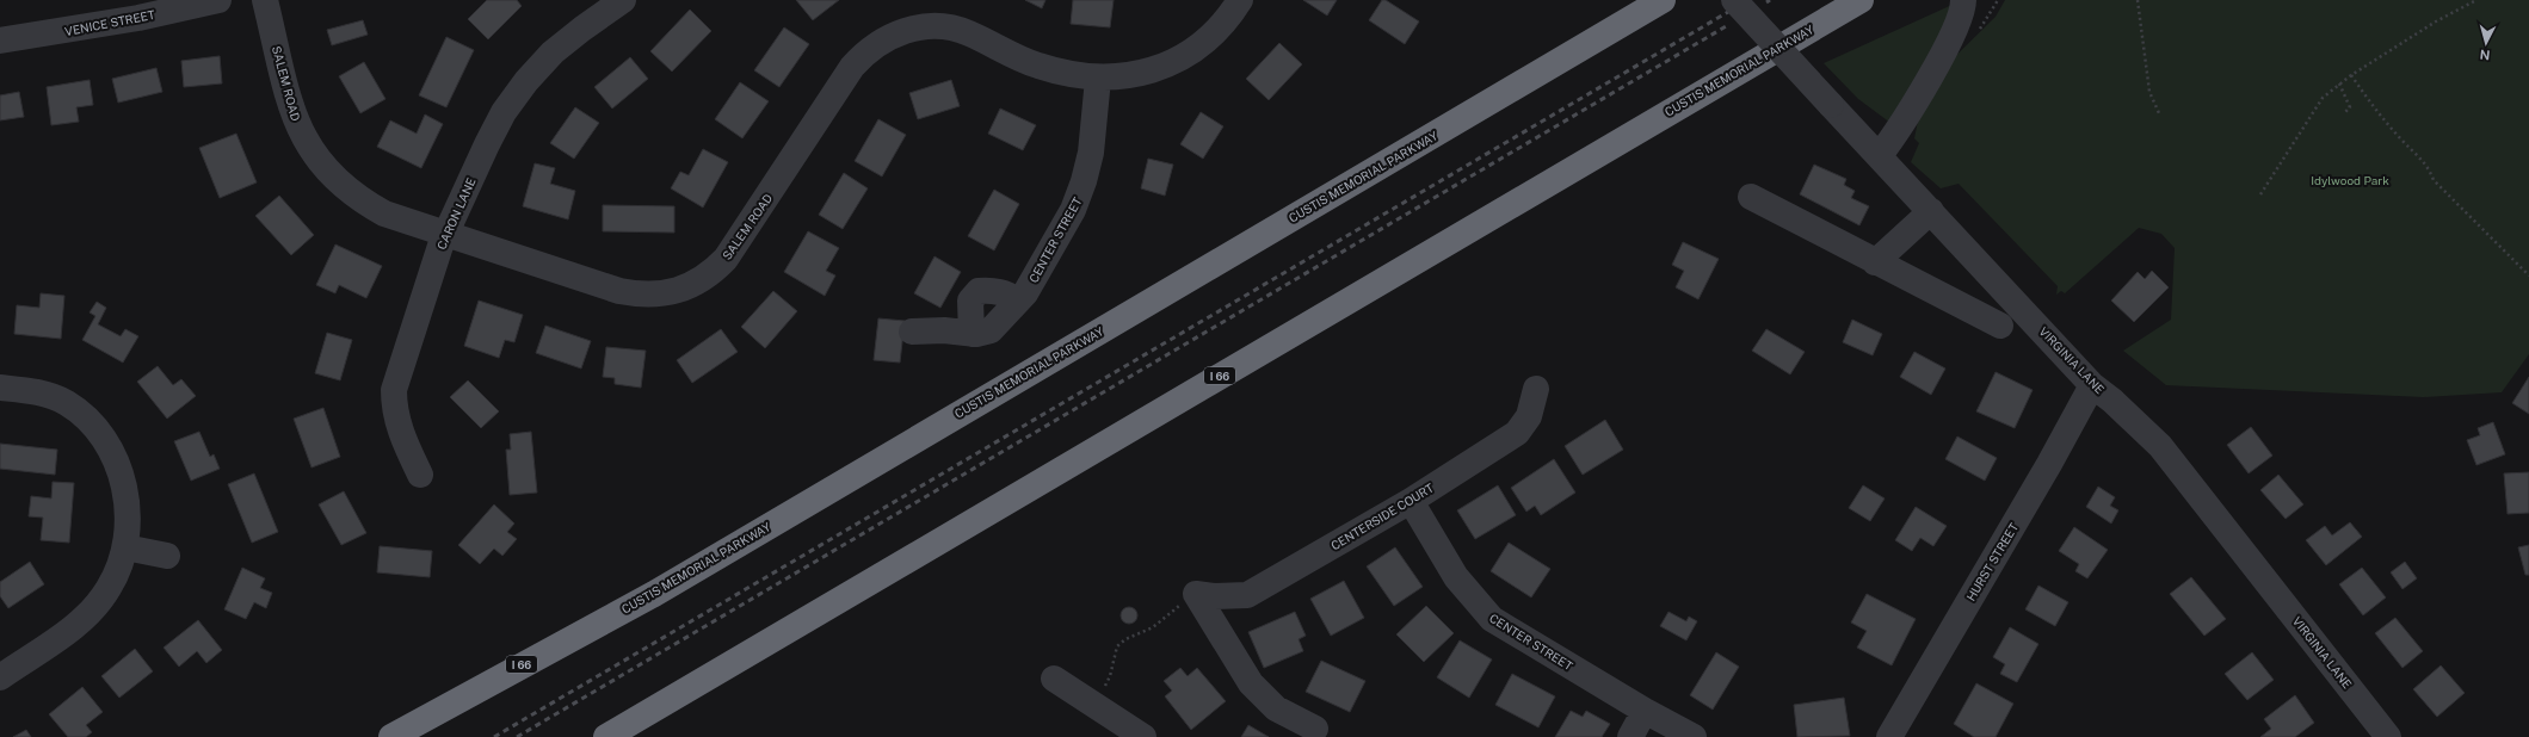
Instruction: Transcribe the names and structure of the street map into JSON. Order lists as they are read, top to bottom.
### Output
{
  "streets": {
    "highway": ["CUSTIS MEMORIAL PARKWAY", "I 66"],
    "street": [
      "VENICE STREET",
      "SALEM ROAD",
      "CARON LANE",
      "CENTER STREET",
      "VIRGINIA LANE",
      "CENTERSIDE COURT",
      "HURST STREET"
    ]
  },
  "crossings": [
    ["SALEM ROAD", "CARON LANE"],
    ["SALEM ROAD", "CENTER STREET"],
    ["CENTER STREET", "CENTERSIDE COURT"],
    ["VIRGINIA LANE", "HURST STREET"]
  ],
  "parks": ["Idylwood Park"],
  "north": "bottom"
}
